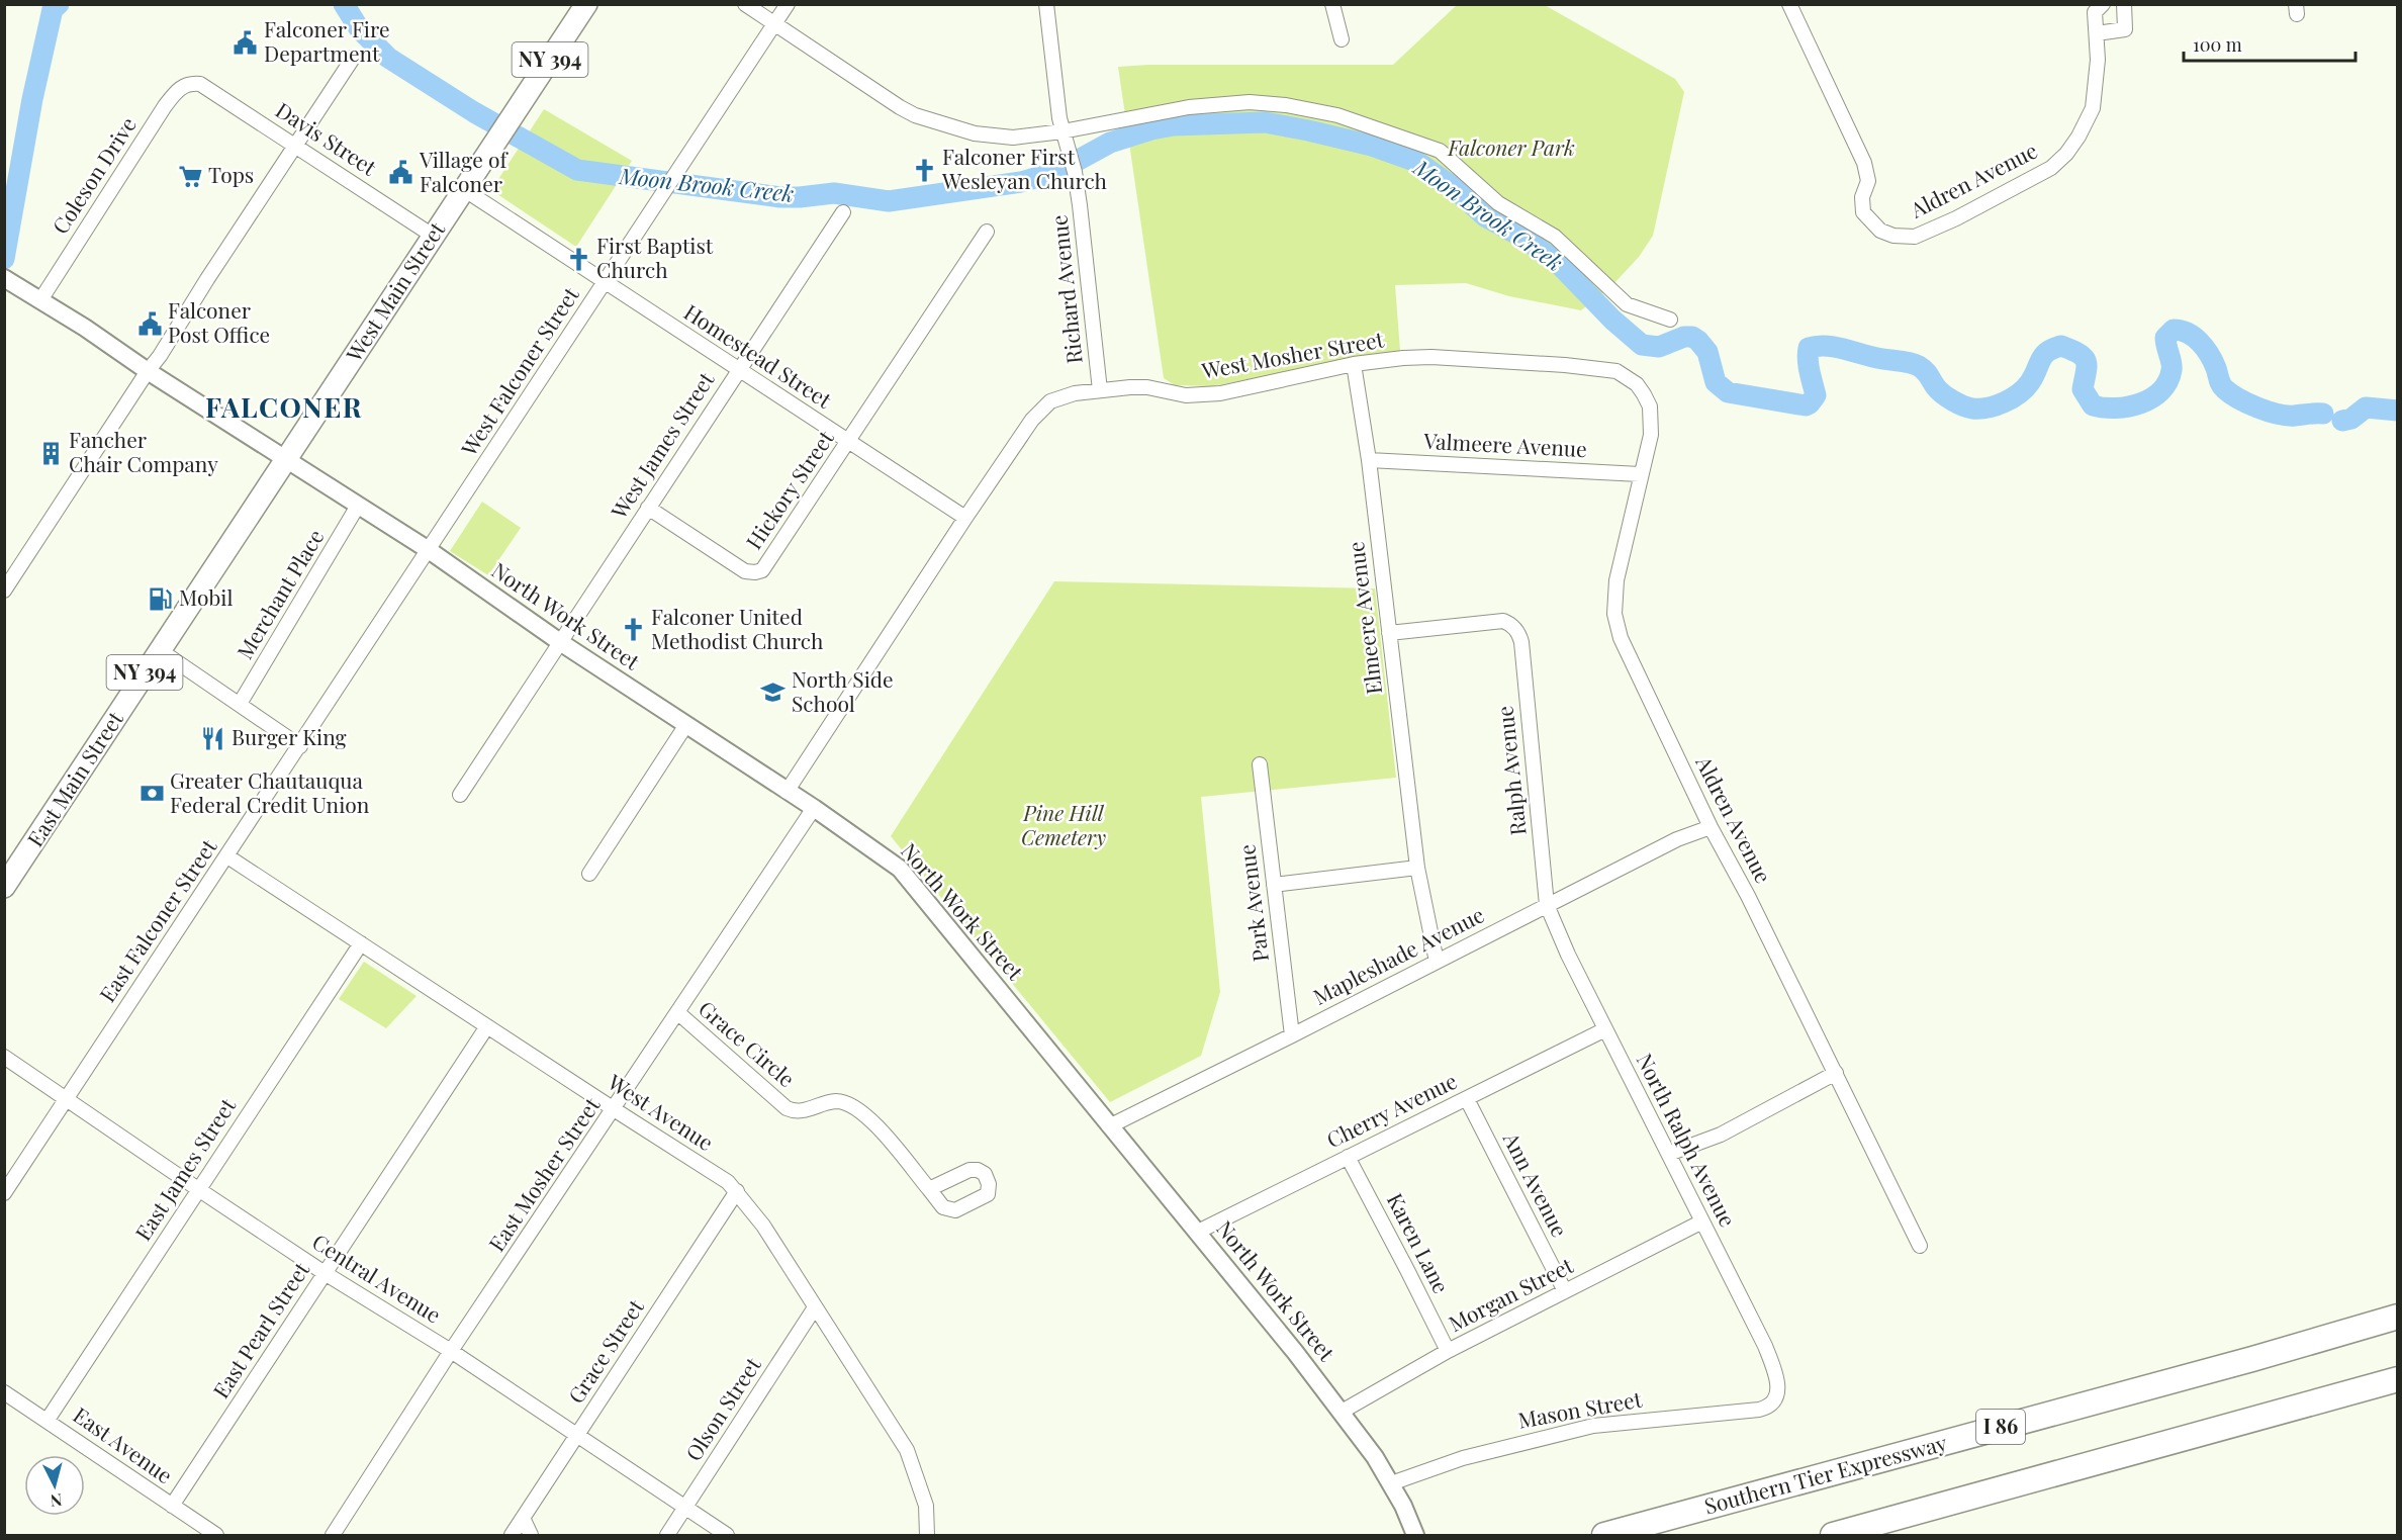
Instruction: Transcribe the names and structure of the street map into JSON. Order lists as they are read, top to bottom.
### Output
{
  "streets": {
    "highway": ["I 86", "Southern Tier Expressway"],
    "main road": ["NY 394", "West Main Street", "East Main Street"],
    "street": [
      "Davis Street",
      "Coleson Drive",
      "Aldren Avenue",
      "Richard Avenue",
      "West Mosher Street",
      "Homestead Street",
      "West Falconer Street",
      "West James Street",
      "Valmeere Avenue",
      "Hickory Street",
      "Merchant Place",
      "North Work Street",
      "Elmeere Avenue",
      "Ralph Avenue",
      "Park Avenue",
      "East Falconer Street",
      "Mapleshade Avenue",
      "Grace Circle",
      "Cherry Avenue",
      "West Avenue",
      "North Ralph Avenue",
      "East James Street",
      "East Mosher Street",
      "Ann Avenue",
      "Karen Lane",
      "Central Avenue",
      "Morgan Street",
      "East Pearl Street",
      "Grace Street",
      "Olson Street",
      "Mason Street",
      "East Avenue"
    ]
  },
  "crossings": [
    ["Davis Street", "Coleson Drive"],
    ["Davis Street", "West Main Street"],
    ["Coleson Drive", "North Work Street"],
    ["Aldren Avenue", "West Mosher Street"],
    ["Aldren Avenue", "Valmeere Avenue"],
    ["Aldren Avenue", "Mapleshade Avenue"],
    ["Richard Avenue", "West Mosher Street"],
    ["West Main Street", "Homestead Street"],
    ["West Main Street", "North Work Street"],
    ["West Main Street", "East Main Street"],
    ["West Mosher Street", "Homestead Street"],
    ["West Mosher Street", "North Work Street"],
    ["West Mosher Street", "Elmeere Avenue"],
    ["Homestead Street", "West Falconer Street"],
    ["Homestead Street", "West James Street"],
    ["Homestead Street", "Hickory Street"],
    ["West Falconer Street", "North Work Street"],
    ["West Falconer Street", "East Falconer Street"],
    ["West James Street", "Hickory Street"],
    ["West James Street", "North Work Street"],
    ["Valmeere Avenue", "Elmeere Avenue"],
    ["Merchant Place", "North Work Street"],
    ["North Work Street", "East Main Street"],
    ["North Work Street", "East Falconer Street"],
    ["North Work Street", "Mapleshade Avenue"],
    ["North Work Street", "Cherry Avenue"],
    ["North Work Street", "East Mosher Street"],
    ["North Work Street", "Morgan Street"],
    ["North Work Street", "Mason Street"],
    ["Elmeere Avenue", "Ralph Avenue"],
    ["Elmeere Avenue", "Mapleshade Avenue"],
    ["Ralph Avenue", "Mapleshade Avenue"],
    ["Ralph Avenue", "North Ralph Avenue"],
    ["Park Avenue", "Mapleshade Avenue"],
    ["East Falconer Street", "West Avenue"],
    ["East Falconer Street", "Central Avenue"],
    ["Mapleshade Avenue", "North Ralph Avenue"],
    ["Grace Circle", "East Mosher Street"],
    ["Cherry Avenue", "North Ralph Avenue"],
    ["Cherry Avenue", "Ann Avenue"],
    ["Cherry Avenue", "Karen Lane"],
    ["West Avenue", "East James Street"],
    ["West Avenue", "East Mosher Street"],
    ["West Avenue", "East Pearl Street"],
    ["West Avenue", "Grace Street"],
    ["West Avenue", "Olson Street"],
    ["North Ralph Avenue", "Morgan Street"],
    ["North Ralph Avenue", "Mason Street"],
    ["East James Street", "Central Avenue"],
    ["East James Street", "East Avenue"],
    ["East Mosher Street", "Central Avenue"],
    ["Ann Avenue", "Morgan Street"],
    ["Karen Lane", "Morgan Street"],
    ["Central Avenue", "East Pearl Street"],
    ["Central Avenue", "Grace Street"],
    ["Central Avenue", "Olson Street"],
    ["East Pearl Street", "East Avenue"]
  ],
  "districts": ["FALCONER"],
  "water": ["Moon Brook Creek"],
  "parks": ["Falconer Park", "Pine Hill Cemetery"],
  "places": {
    "public building": ["Falconer Fire Department", "Village of Falconer", "Falconer Post Office"],
    "church": ["Falconer First Wesleyan Church", "First Baptist Church", "Falconer United Methodist Church"],
    "supermarket": ["Tops"],
    "building": ["Fancher Chair Company"],
    "fuel station": ["Mobil"],
    "school or university": ["North Side School"],
    "restaurant": ["Burger King"],
    "bank": ["Greater Chautauqua Federal Credit Union"]
  },
  "scale_bar": "100 m",
  "north": "bottom"
}
